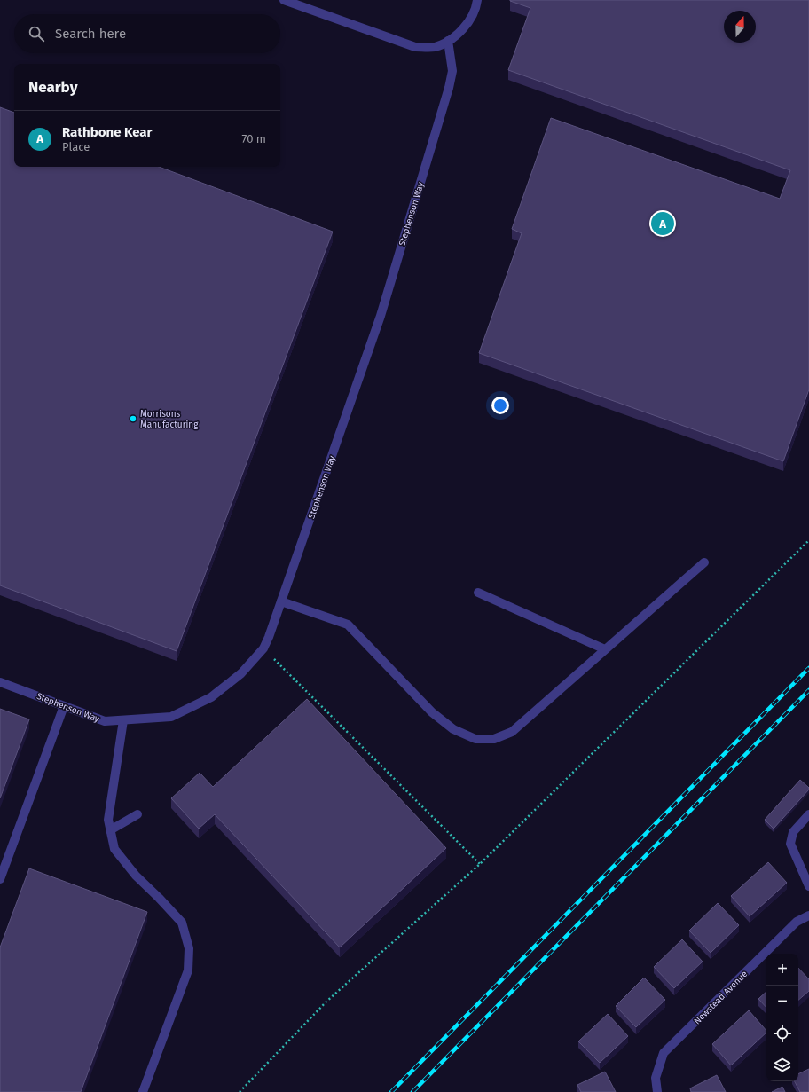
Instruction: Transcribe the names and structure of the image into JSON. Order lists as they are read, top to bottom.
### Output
{
  "streets": {
    "street": ["Stephenson Way", "Newstead Avenue"]
  },
  "places": ["Morrisons Manufacturing"],
  "north": "top",
  "page": {
    "search": "Search here",
    "heading": "Nearby",
    "list": [
      {
        "mark": "A",
        "name": "Rathbone Kear",
        "note": "Place",
        "value": "70 m"
      }
    ],
    "pins": "A",
    "map_buttons": ["+", "−"]
  }
}
